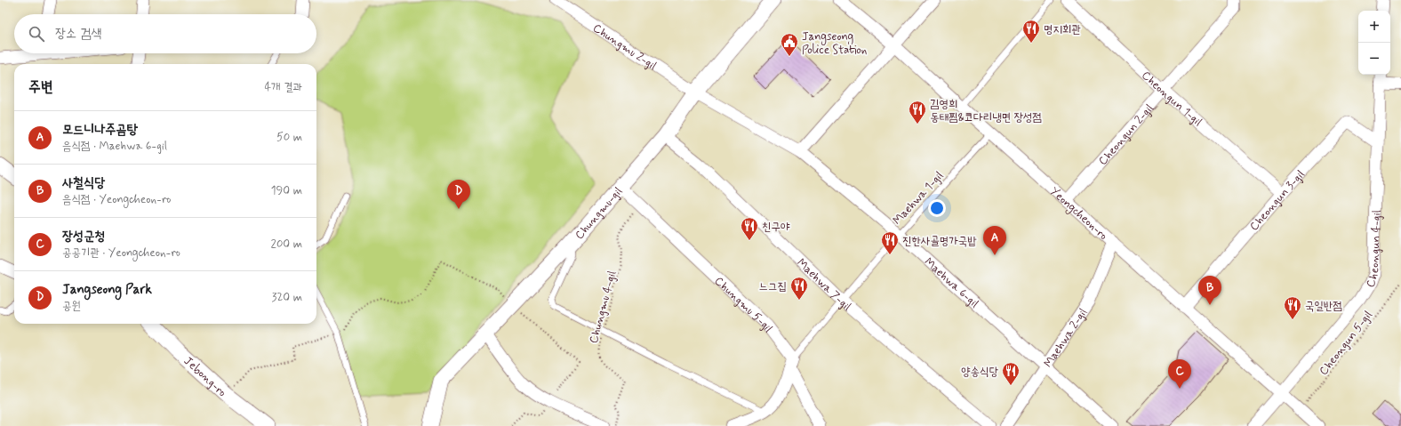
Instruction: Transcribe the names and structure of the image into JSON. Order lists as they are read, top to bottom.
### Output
{
  "streets": {
    "street": [
      "Chungmu 2-gil",
      "Cheongun 1-gil",
      "Cheongun 2-gil",
      "Cheongun 3-gil",
      "Chungmu-gil",
      "Yeongcheon-ro",
      "Cheongun 4-gil",
      "Maehwa 6-gil",
      "Maehwa 7-gil",
      "Chungmu 5-gil",
      "Maehwa 2-gil",
      "Jebong-ro"
    ],
    "lane": ["Maehwa 1-gil"],
    "path": ["Chungmu 4-gil", "Cheongun 5-gil"]
  },
  "crossings": [
    ["Chungmu 2-gil", "Chungmu-gil"],
    ["Chungmu 2-gil", "Maehwa 6-gil"],
    ["Cheongun 1-gil", "Cheongun 2-gil"],
    ["Cheongun 1-gil", "Cheongun 3-gil"],
    ["Cheongun 2-gil", "Yeongcheon-ro"],
    ["Maehwa 1-gil", "Yeongcheon-ro"],
    ["Maehwa 1-gil", "Maehwa 6-gil"],
    ["Maehwa 1-gil", "Maehwa 7-gil"],
    ["Maehwa 1-gil", "Chungmu 5-gil"],
    ["Cheongun 3-gil", "Yeongcheon-ro"],
    ["Cheongun 3-gil", "Cheongun 4-gil"],
    ["Chungmu-gil", "Maehwa 6-gil"],
    ["Chungmu-gil", "Maehwa 7-gil"],
    ["Chungmu-gil", "Chungmu 5-gil"],
    ["Yeongcheon-ro", "Cheongun 4-gil"],
    ["Yeongcheon-ro", "Maehwa 2-gil"],
    ["Yeongcheon-ro", "Cheongun 5-gil"],
    ["Maehwa 6-gil", "Maehwa 2-gil"],
    ["Chungmu 5-gil", "Chungmu 4-gil"]
  ],
  "places": {
    "restaurant": [
      "명지회관",
      "김영희 동태찜&코다리냉면 장성점",
      "친구야",
      "진한사골명가국밥",
      "느그집",
      "국일반점",
      "양송식당"
    ],
    "public building": ["Jangseong Police Station"]
  },
  "page": {
    "map_buttons": ["+", "−"],
    "search": "장소 검색",
    "heading": ["주변", "4개 결과"],
    "list": [
      {
        "mark": "A",
        "name": "모드니나주곰탕",
        "note": "음식점 · Maehwa 6-gil",
        "value": "50 m"
      },
      {
        "mark": "B",
        "name": "사철식당",
        "note": "음식점 · Yeongcheon-ro",
        "value": "190 m"
      },
      {
        "mark": "C",
        "name": "장성군청",
        "note": "공공기관 · Yeongcheon-ro",
        "value": "200 m"
      },
      {
        "mark": "D",
        "name": "Jangseong Park",
        "note": "공원",
        "value": "320 m"
      }
    ],
    "pins": [
      "D",
      "A",
      "B",
      "C"
    ]
  }
}
